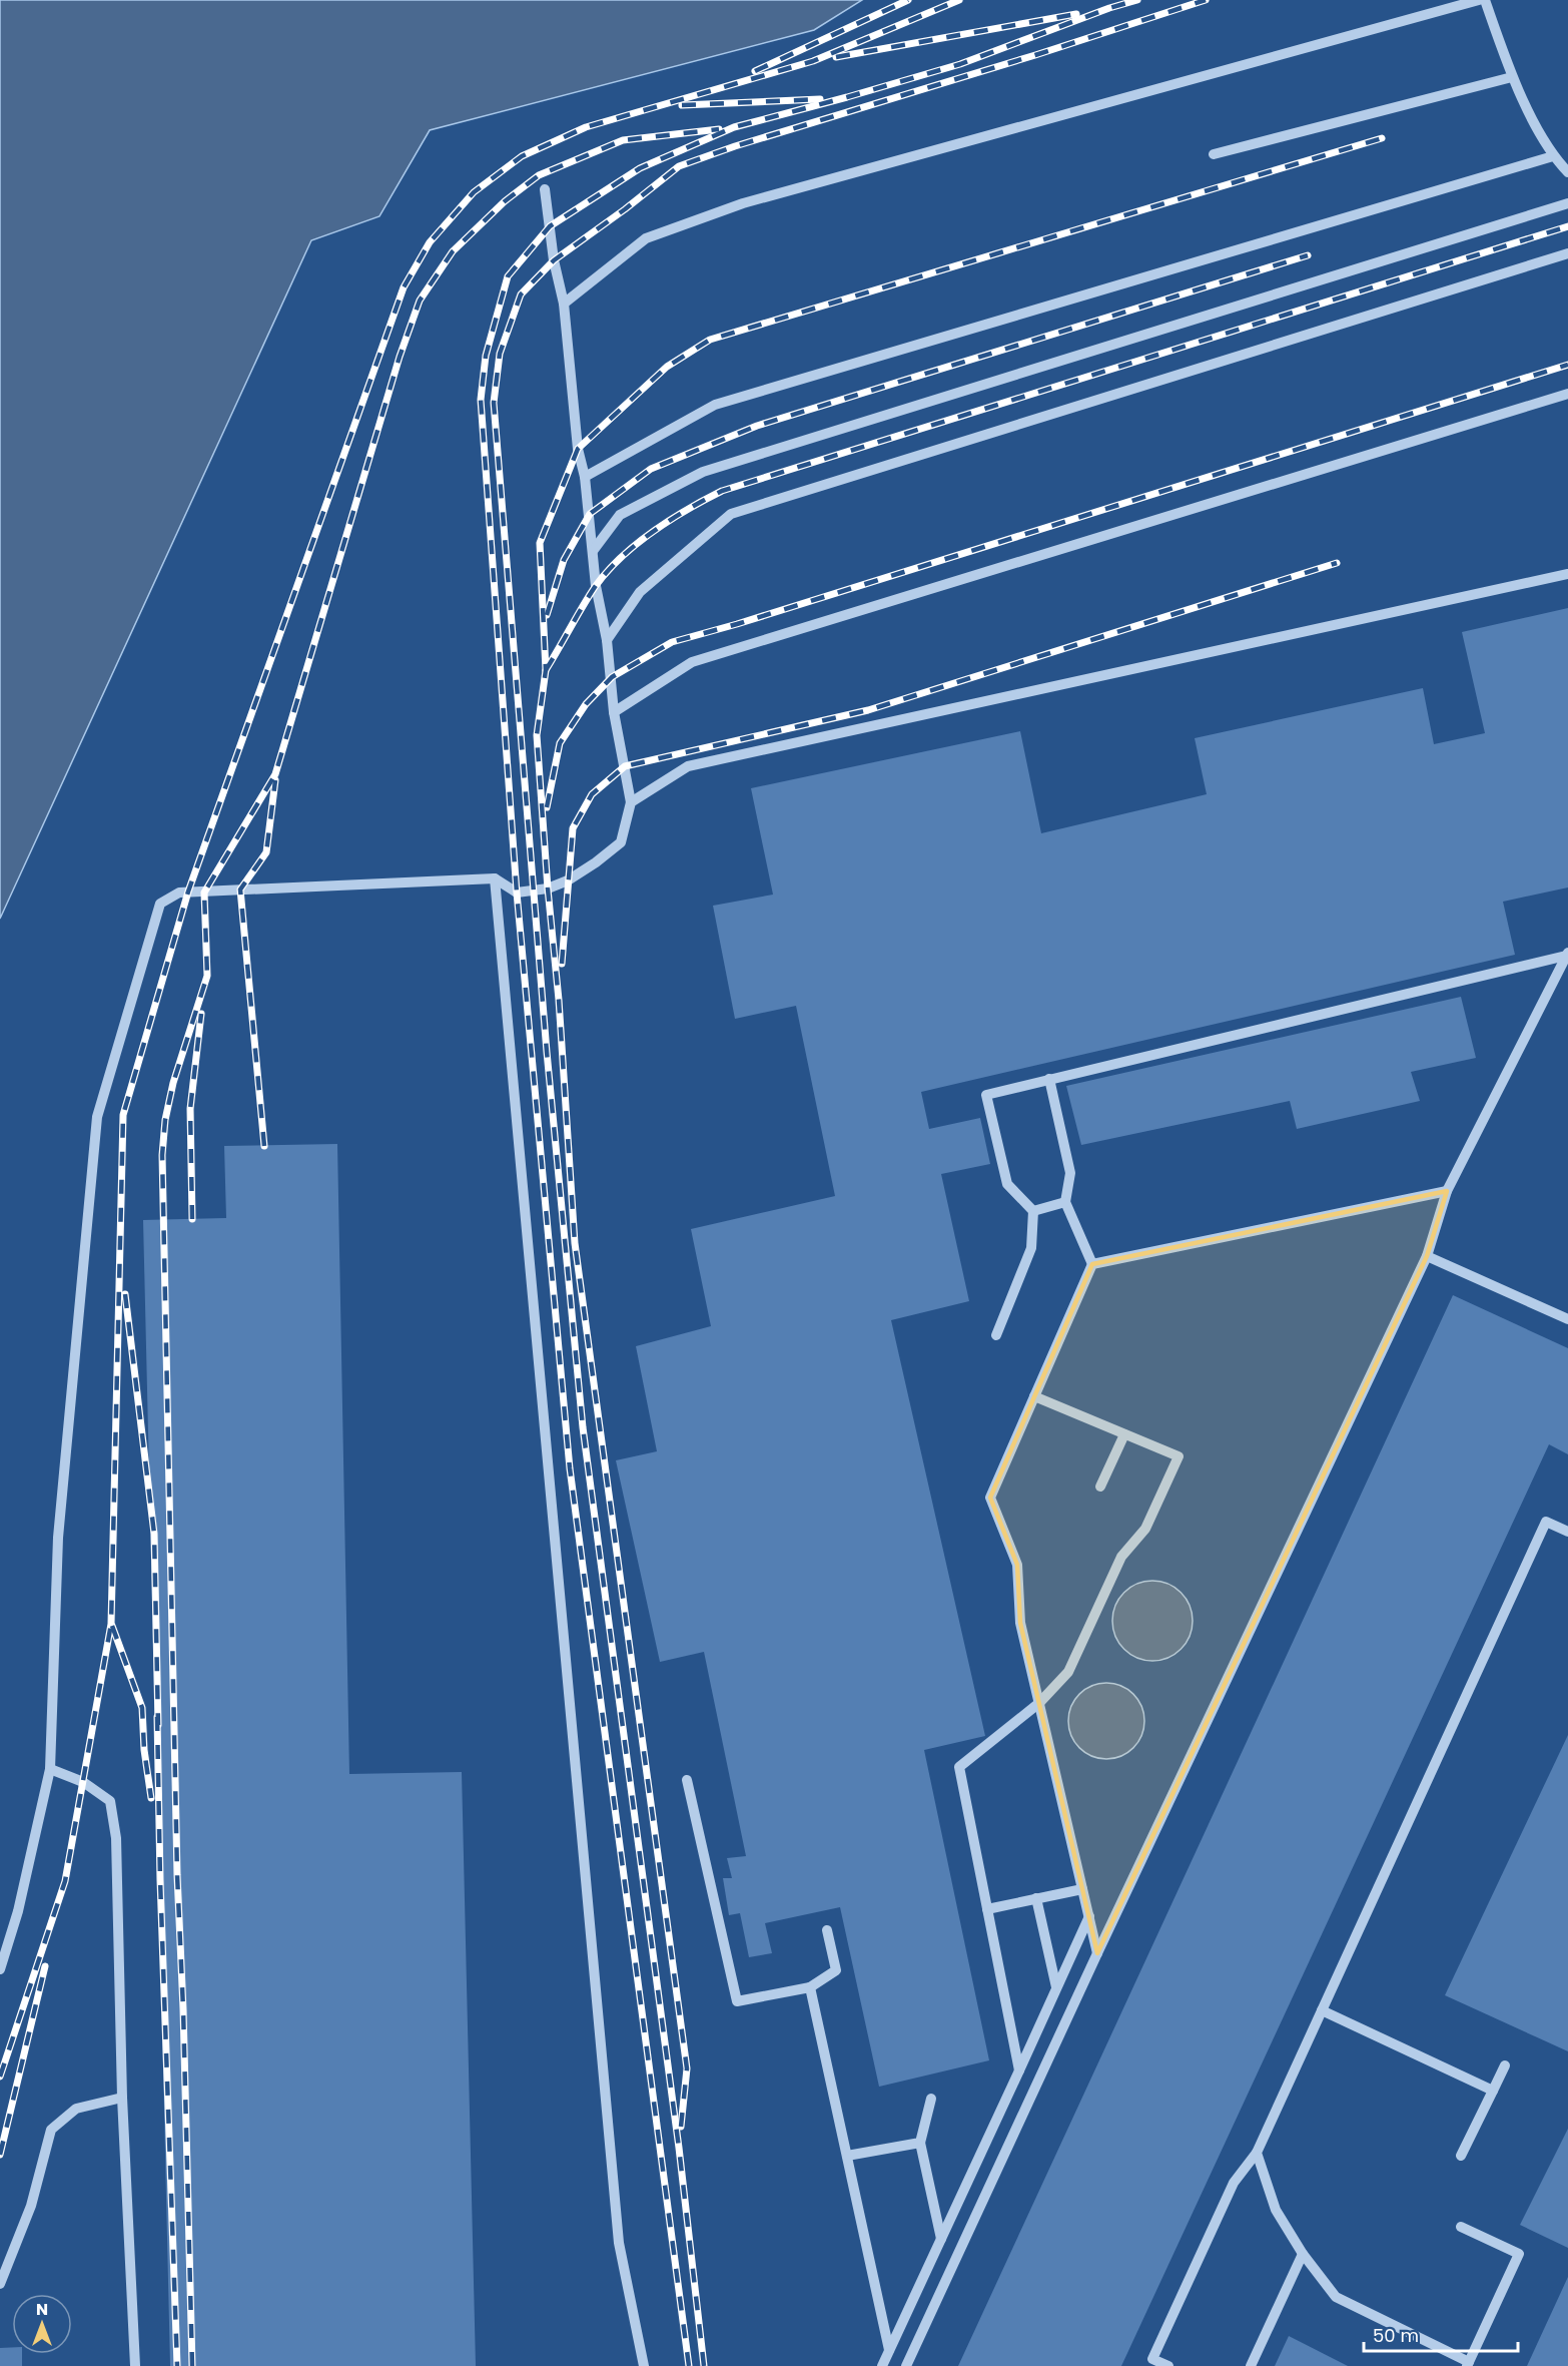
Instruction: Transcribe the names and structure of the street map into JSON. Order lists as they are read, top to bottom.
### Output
{
  "scale_bar": "50 m",
  "north": "top"
}
